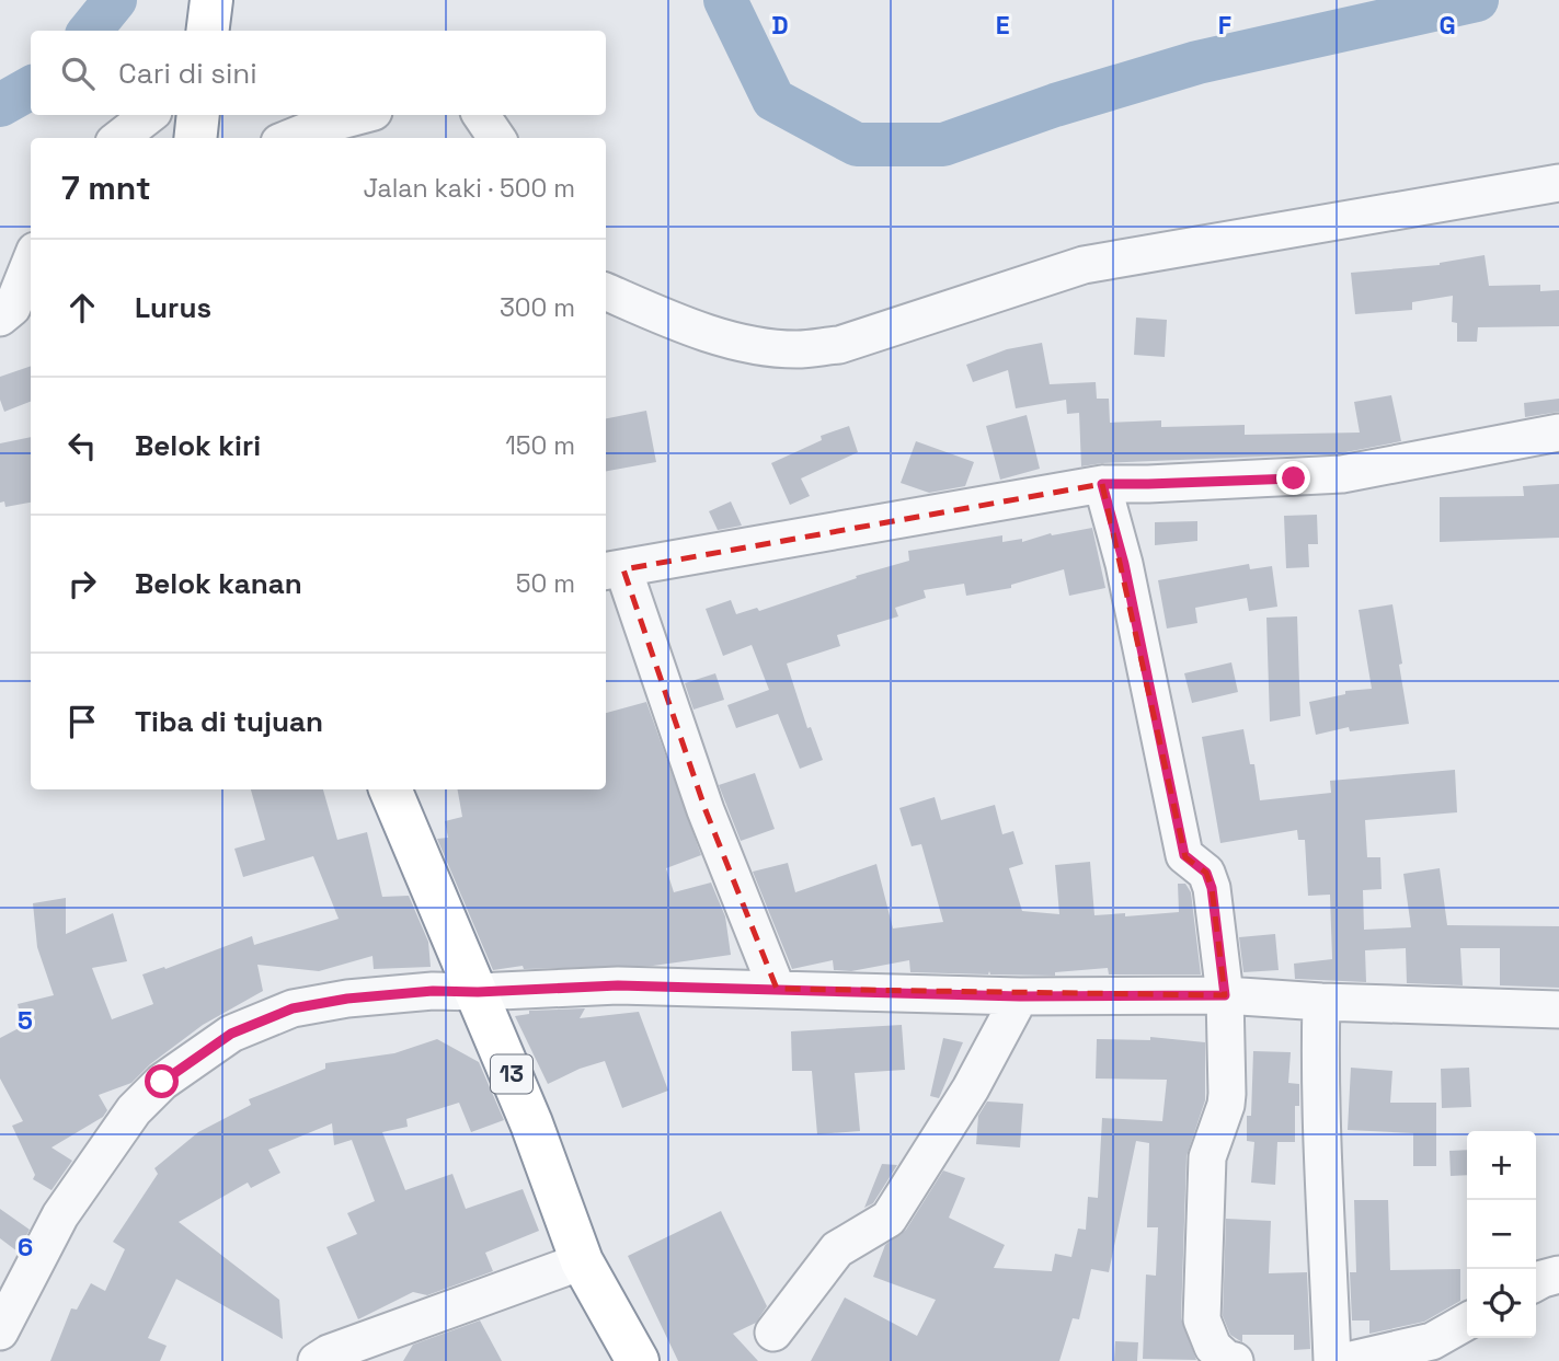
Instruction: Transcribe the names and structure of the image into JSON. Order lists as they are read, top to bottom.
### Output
{
  "streets": {
    "highway": ["13"]
  },
  "page": {
    "search": "Cari di sini",
    "heading": ["7 mnt", "Jalan kaki · 500 m"],
    "list": [
      ["Lurus", "300 m"],
      ["Belok kiri", "150 m"],
      ["Belok kanan", "50 m"],
      "Tiba di tujuan"
    ],
    "map_buttons": ["+", "−"]
  },
  "grid": {
    "columns": [
      "D",
      "E",
      "F",
      "G"
    ],
    "rows": ["5", "6"]
  }
}
